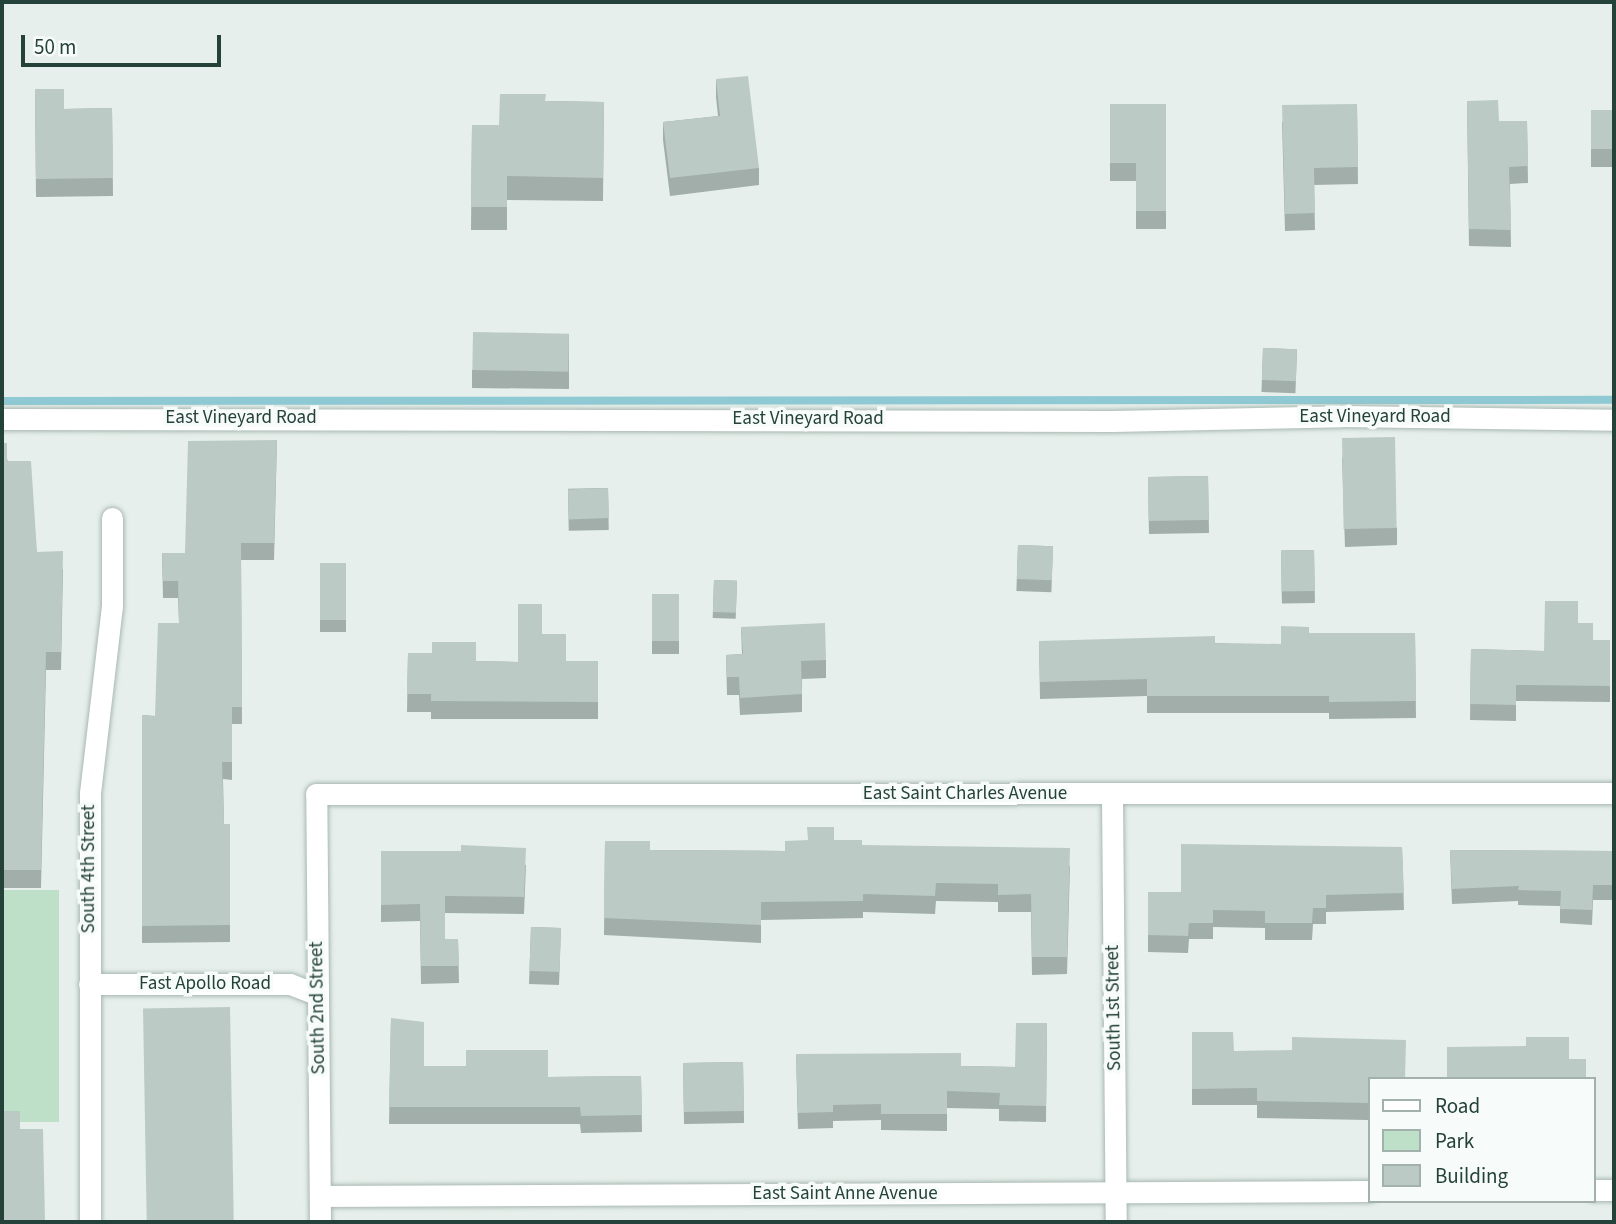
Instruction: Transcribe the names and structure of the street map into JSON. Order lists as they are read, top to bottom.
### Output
{
  "streets": {
    "street": [
      "East Vineyard Road",
      "East Saint Charles Avenue",
      "South 4th Street",
      "Fast Apollo Road",
      "South 2nd Street",
      "South 1st Street",
      "East Saint Anne Avenue"
    ]
  },
  "crossings": [
    ["East Saint Charles Avenue", "South 2nd Street"],
    ["East Saint Charles Avenue", "South 1st Street"],
    ["South 4th Street", "Fast Apollo Road"],
    ["Fast Apollo Road", "South 2nd Street"],
    ["South 2nd Street", "East Saint Anne Avenue"],
    ["South 1st Street", "East Saint Anne Avenue"]
  ],
  "legend": ["Road", "Park", "Building"],
  "scale_bar": "50 m"
}
